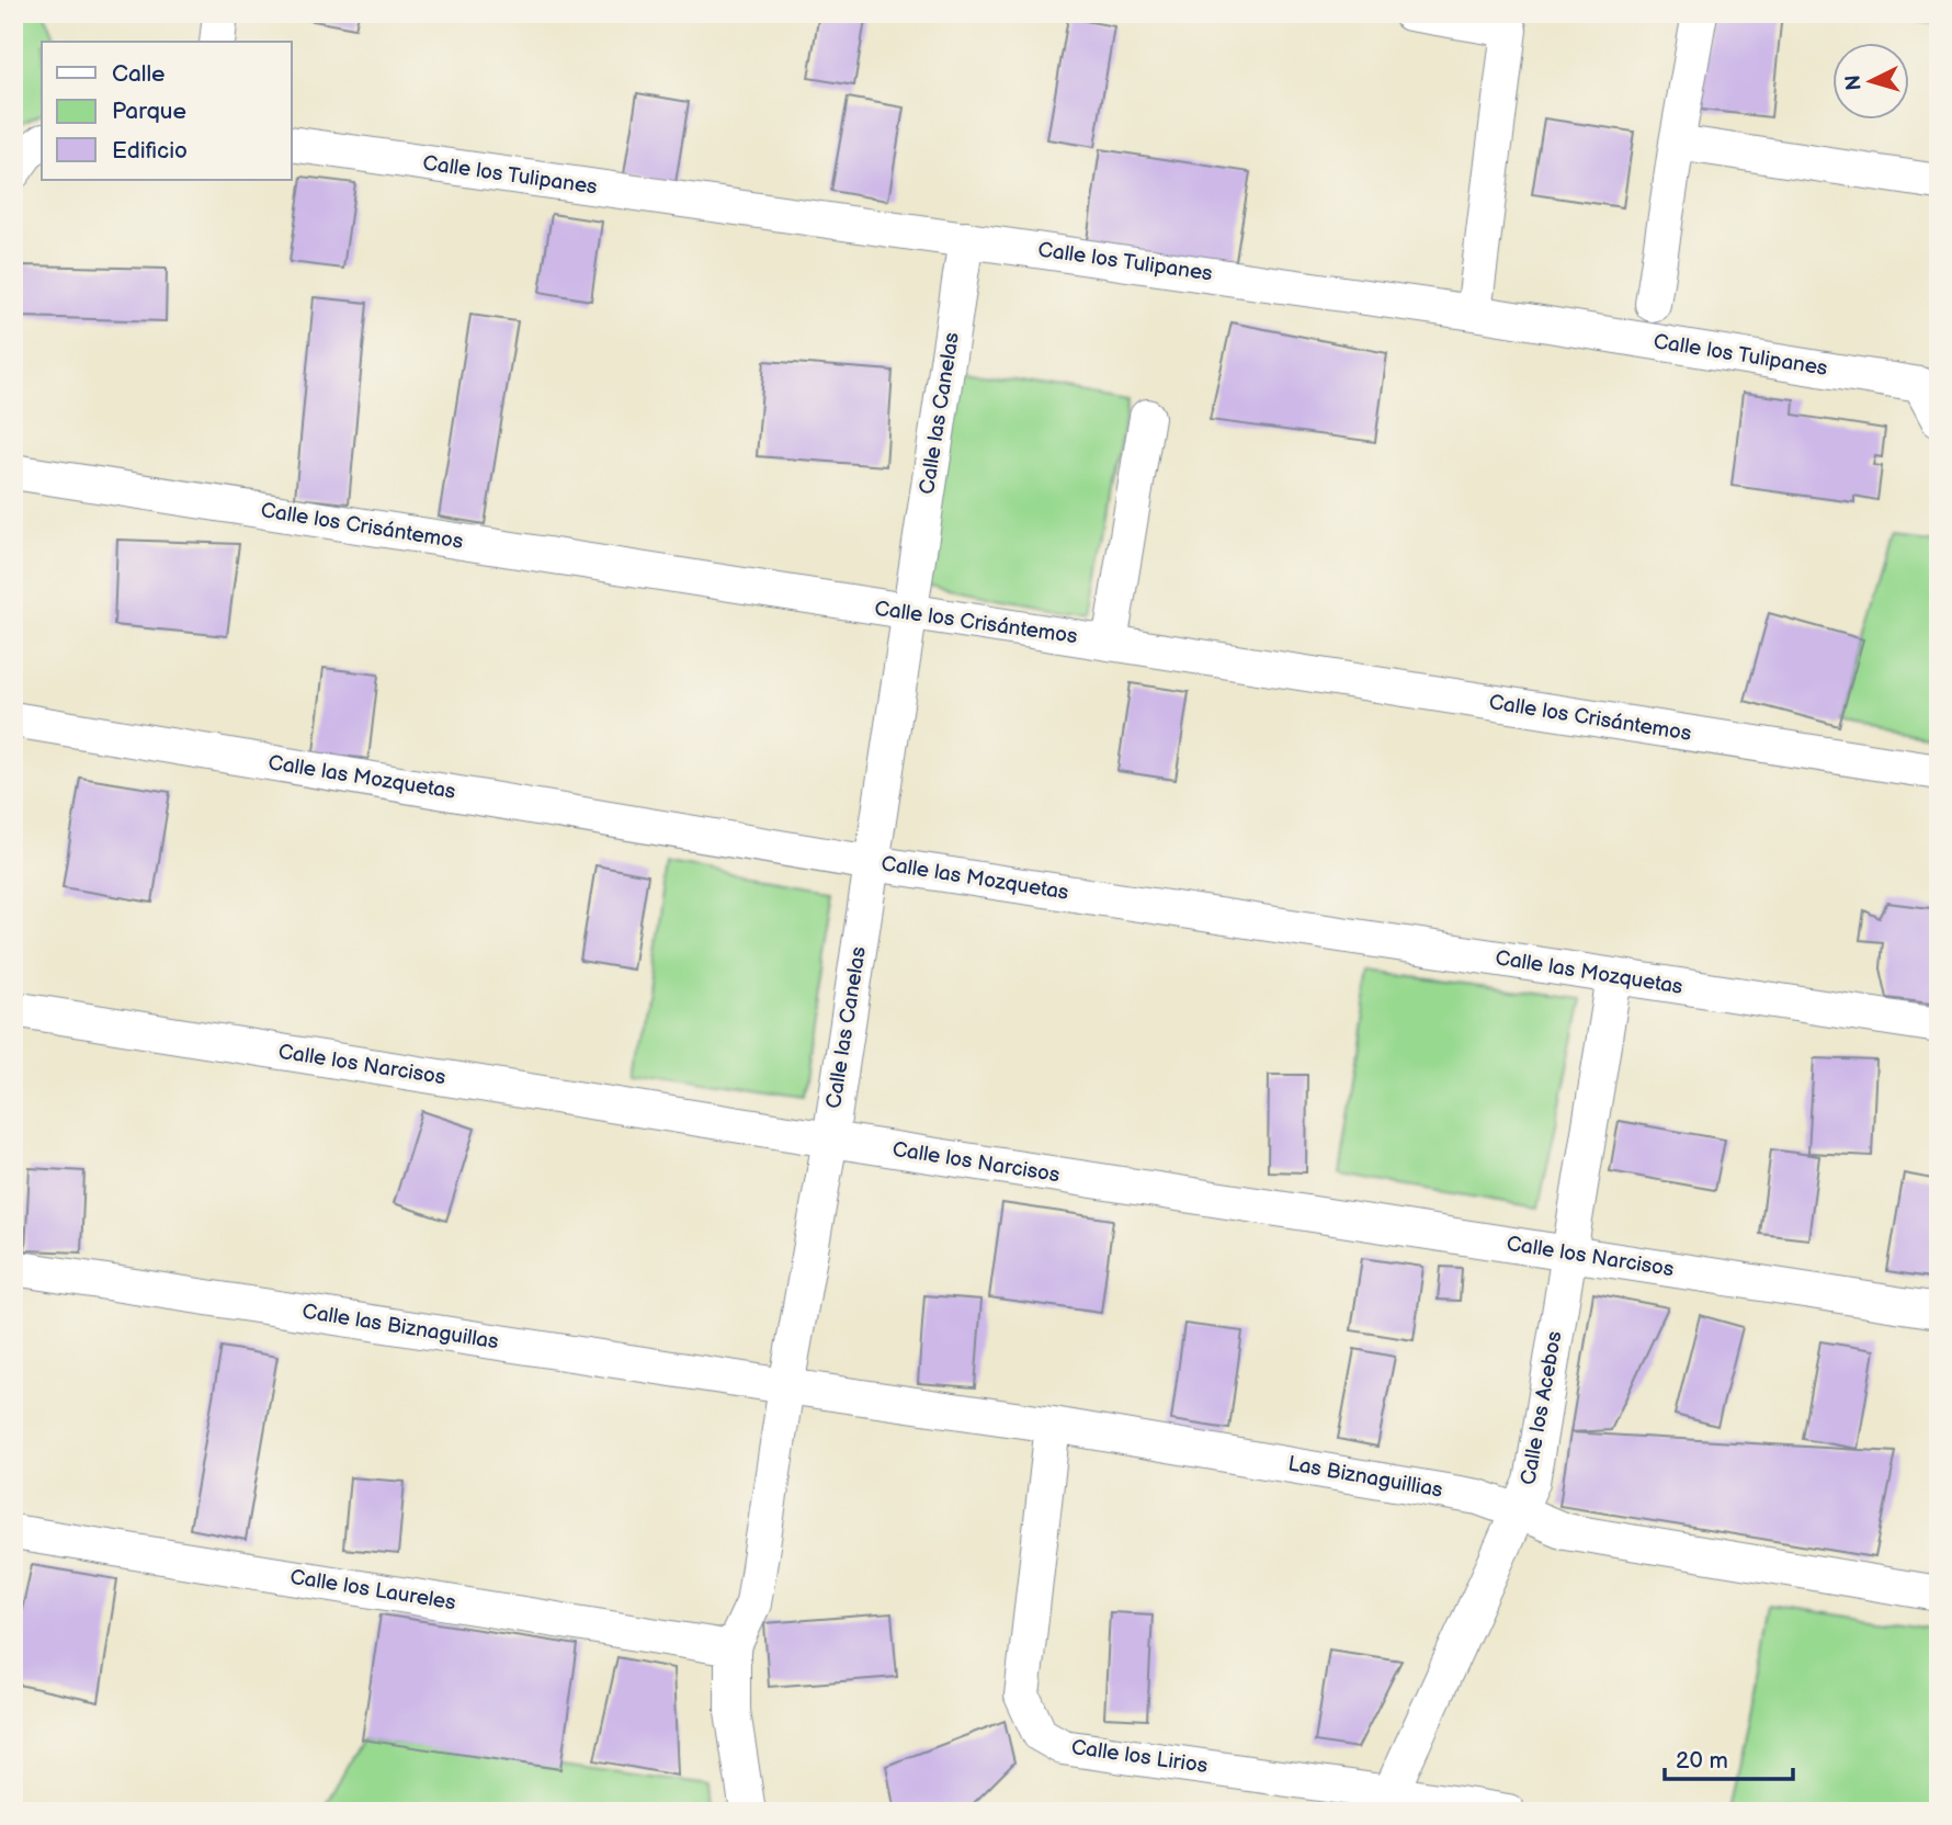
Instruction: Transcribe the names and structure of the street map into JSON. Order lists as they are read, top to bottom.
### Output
{
  "streets": {
    "street": [
      "Calle los Tulipanes",
      "Calle las Canelas",
      "Calle los Crisántemos",
      "Calle las Mozquetas",
      "Calle los Narcisos",
      "Calle las Biznaguillas",
      "Calle los Acebos",
      "Las Biznaguillias",
      "Calle los Laureles",
      "Calle los Lirios"
    ]
  },
  "crossings": [
    ["Calle los Tulipanes", "Calle las Canelas"],
    ["Calle las Canelas", "Calle los Crisántemos"],
    ["Calle las Canelas", "Calle las Mozquetas"],
    ["Calle las Canelas", "Calle los Narcisos"],
    ["Calle las Canelas", "Calle las Biznaguillas"],
    ["Calle las Canelas", "Las Biznaguillias"],
    ["Calle las Canelas", "Calle los Laureles"],
    ["Calle las Mozquetas", "Calle los Acebos"],
    ["Calle los Narcisos", "Calle los Acebos"],
    ["Calle las Biznaguillas", "Las Biznaguillias"],
    ["Calle los Acebos", "Las Biznaguillias"],
    ["Calle los Acebos", "Calle los Lirios"],
    ["Las Biznaguillias", "Calle los Lirios"]
  ],
  "legend": ["Calle", "Parque", "Edificio"],
  "scale_bar": "20 m",
  "north": "left"
}
